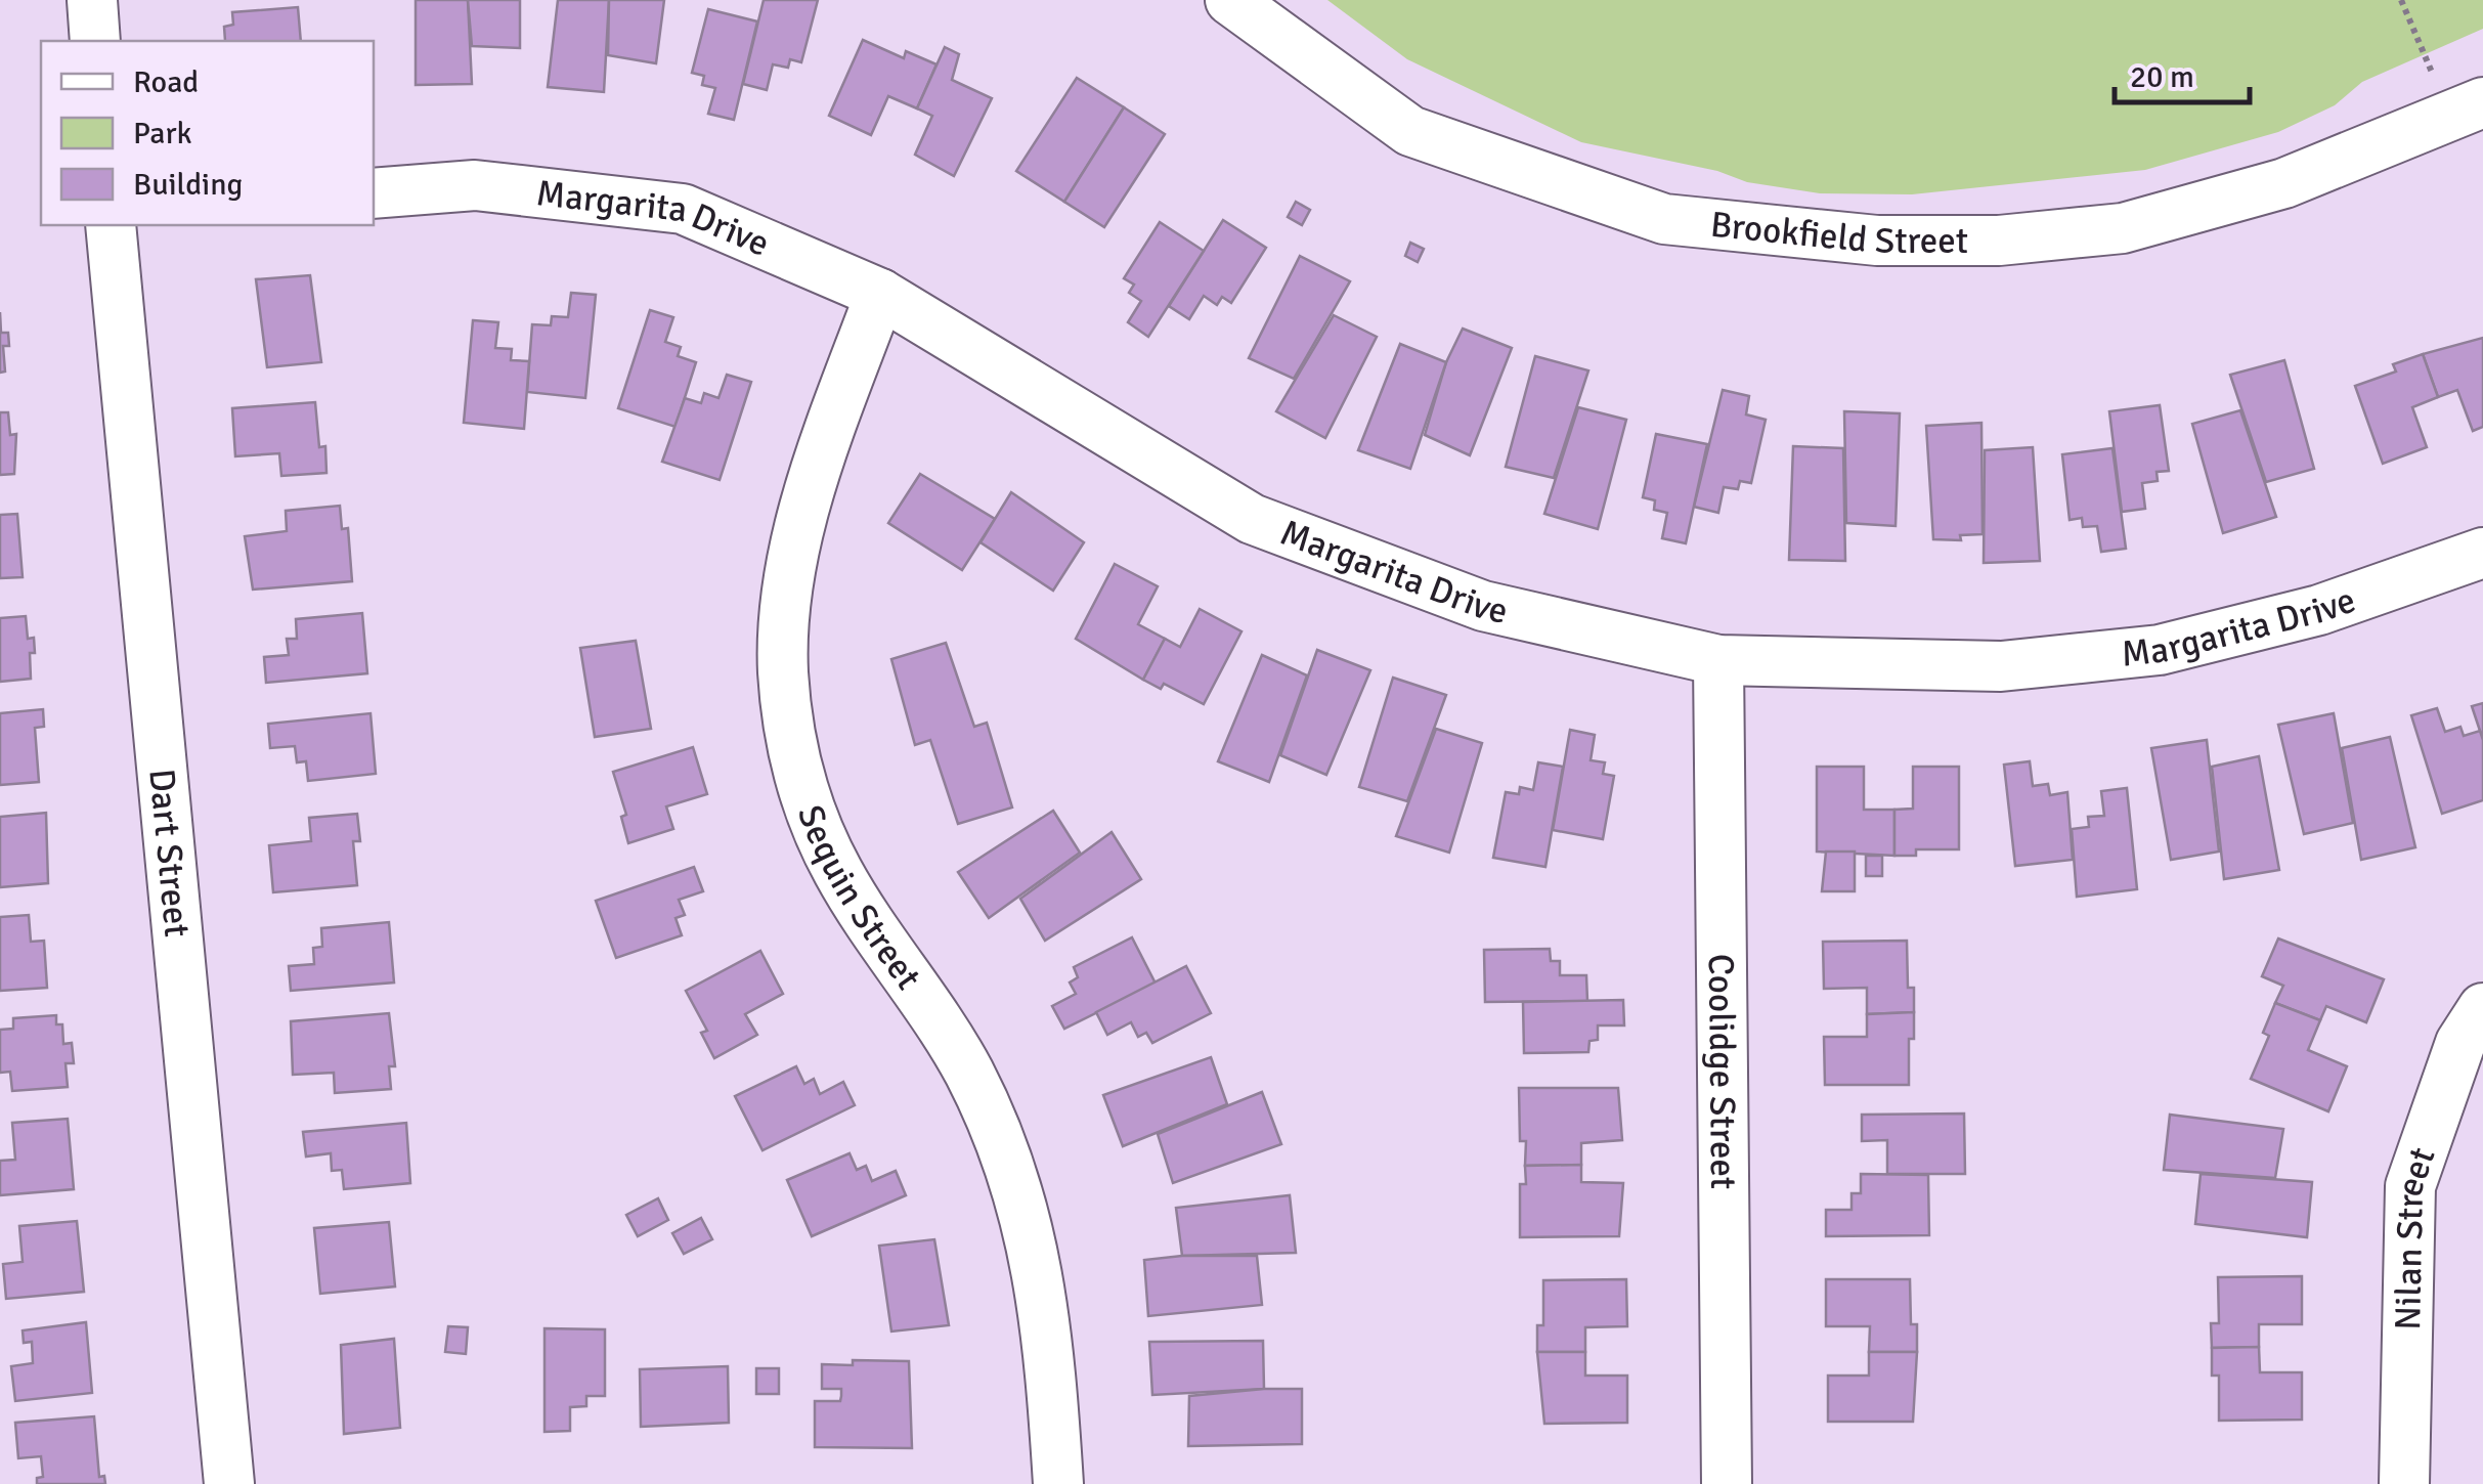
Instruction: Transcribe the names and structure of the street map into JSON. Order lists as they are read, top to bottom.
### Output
{
  "streets": {
    "street": [
      "Margarita Drive",
      "Brookfield Street",
      "Dart Street",
      "Sequin Street",
      "Coolidge Street",
      "Nilan Street"
    ]
  },
  "crossings": [
    ["Margarita Drive", "Sequin Street"],
    ["Margarita Drive", "Coolidge Street"]
  ],
  "legend": ["Road", "Park", "Building"],
  "scale_bar": "20 m"
}
